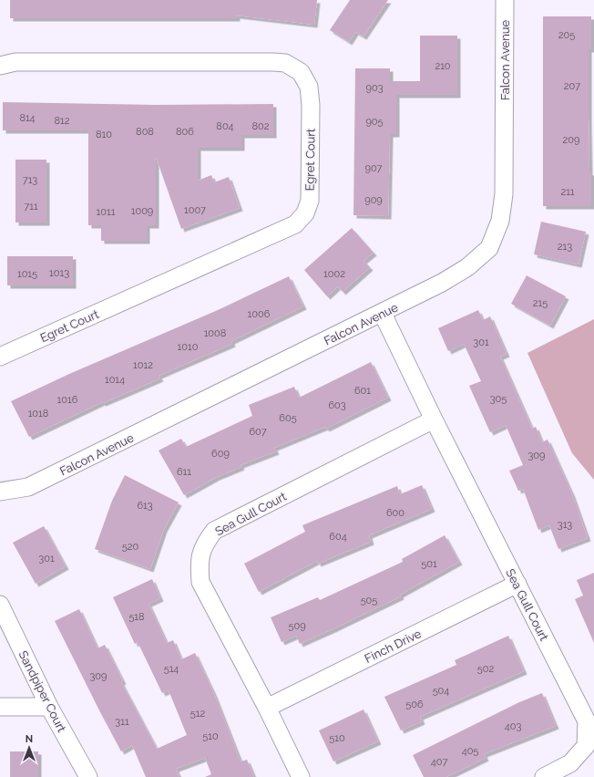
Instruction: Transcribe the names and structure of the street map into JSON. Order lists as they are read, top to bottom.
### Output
{
  "streets": {
    "street": [
      "Falcon Avenue",
      "Egret Court",
      "Sea Gull Court",
      "Finch Drive",
      "Sandpiper Court"
    ]
  },
  "crossings": [
    ["Falcon Avenue", "Sea Gull Court"],
    ["Sea Gull Court", "Finch Drive"]
  ],
  "house_numbers": [
    "205",
    "210",
    "207",
    "903",
    "814",
    "812",
    "905",
    "804",
    "802",
    "808",
    "806",
    "810",
    "209",
    "907",
    "713",
    "211",
    "909",
    "711",
    "1007",
    "1009",
    "1011",
    "213",
    "1013",
    "1015",
    "1002",
    "215",
    "1006",
    "1008",
    "301",
    "1010",
    "1012",
    "1014",
    "601",
    "305",
    "1016",
    "603",
    "1018",
    "605",
    "607",
    "609",
    "309",
    "611",
    "613",
    "600",
    "313",
    "604",
    "520",
    "301",
    "501",
    "505",
    "518",
    "509",
    "514",
    "502",
    "309",
    "504",
    "506",
    "512",
    "311",
    "403",
    "510",
    "510",
    "405",
    "407"
  ],
  "north": "top"
}
